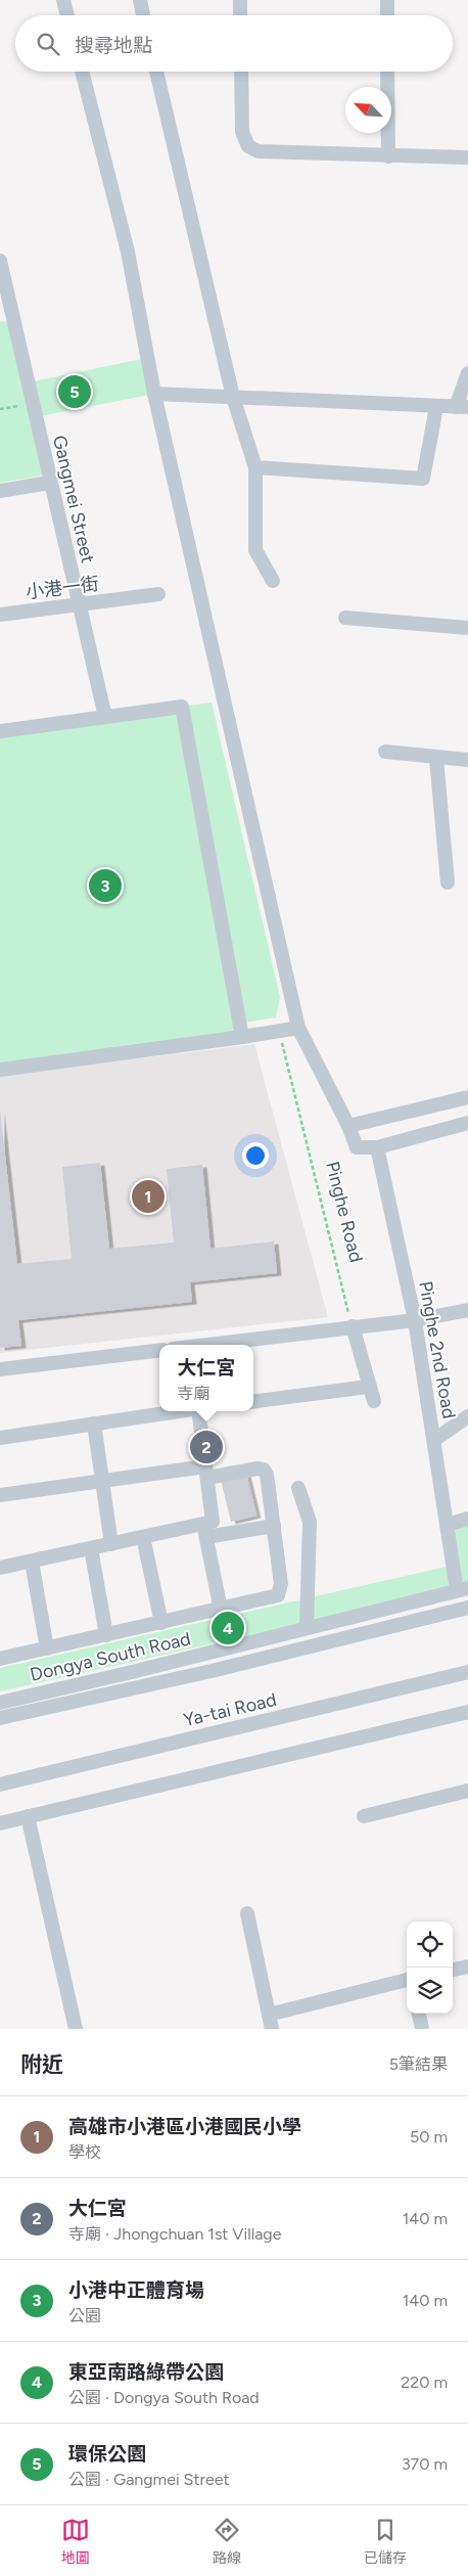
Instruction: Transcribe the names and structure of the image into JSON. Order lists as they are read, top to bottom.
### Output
{
  "streets": {
    "street": [
      "Gangmei Street",
      "小港一街",
      "Pinghe 2nd Road",
      "Dongya South Road",
      "Ya-tai Road"
    ],
    "path": ["Pinghe Road"]
  },
  "crossings": [
    ["Gangmei Street", "小港一街"],
    ["Pinghe 2nd Road", "Dongya South Road"]
  ],
  "north": "top left",
  "page": {
    "search": "搜尋地點",
    "pins": [
      "5",
      "3",
      "1",
      "2",
      "4"
    ],
    "popup": ["大仁宮", "寺廟"],
    "heading": ["附近", "5筆結果"],
    "list": [
      {
        "mark": "1",
        "name": "高雄市小港區小港國民小學",
        "note": "學校",
        "value": "50 m"
      },
      {
        "mark": "2",
        "name": "大仁宮",
        "note": "寺廟 · Jhongchuan 1st Village",
        "value": "140 m"
      },
      {
        "mark": "3",
        "name": "小港中正體育場",
        "note": "公園",
        "value": "140 m"
      },
      {
        "mark": "4",
        "name": "東亞南路綠帶公園",
        "note": "公園 · Dongya South Road",
        "value": "220 m"
      },
      {
        "mark": "5",
        "name": "環保公園",
        "note": "公園 · Gangmei Street",
        "value": "370 m"
      }
    ],
    "nav": ["地圖", "路線", "已儲存"]
  }
}
